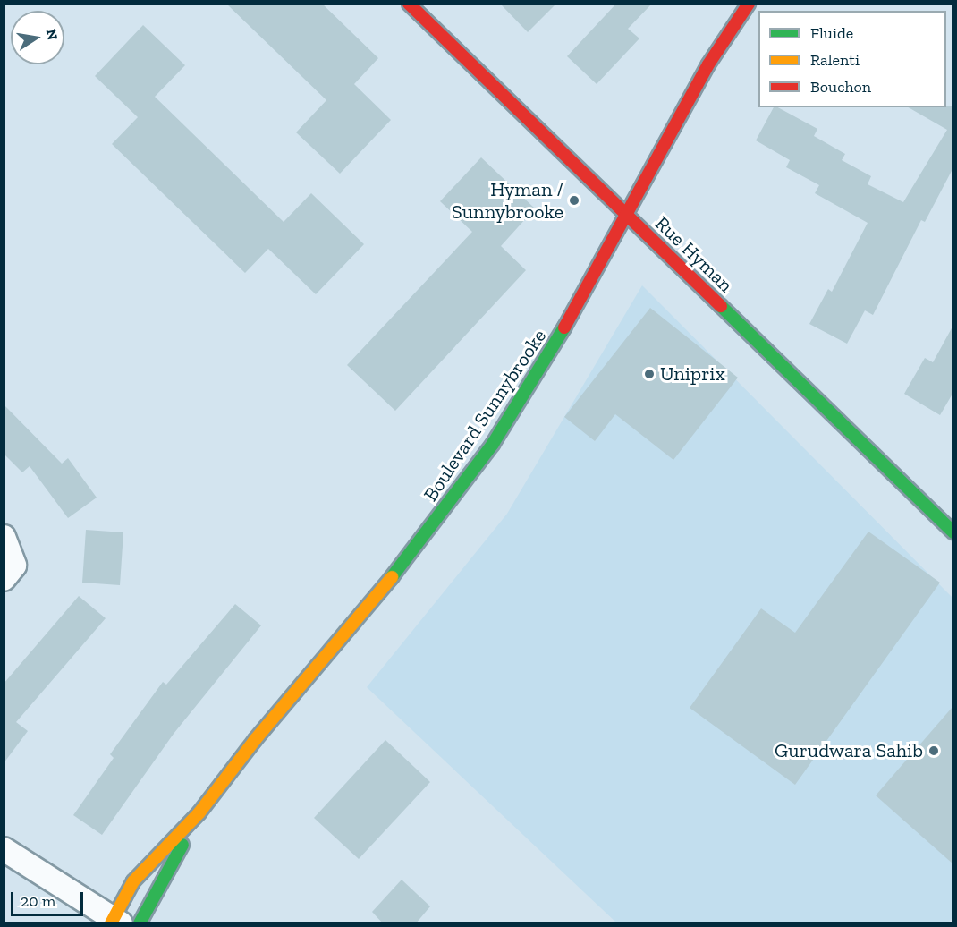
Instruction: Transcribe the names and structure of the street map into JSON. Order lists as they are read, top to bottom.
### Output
{
  "streets": {
    "street": ["Rue Hyman", "Boulevard Sunnybrooke"]
  },
  "crossings": [
    ["Rue Hyman", "Boulevard Sunnybrooke"]
  ],
  "places": ["Hyman / Sunnybrooke", "Uniprix", "Gurudwara Sahib"],
  "legend": ["Fluide", "Ralenti", "Bouchon"],
  "scale_bar": "20 m",
  "north": "right"
}
